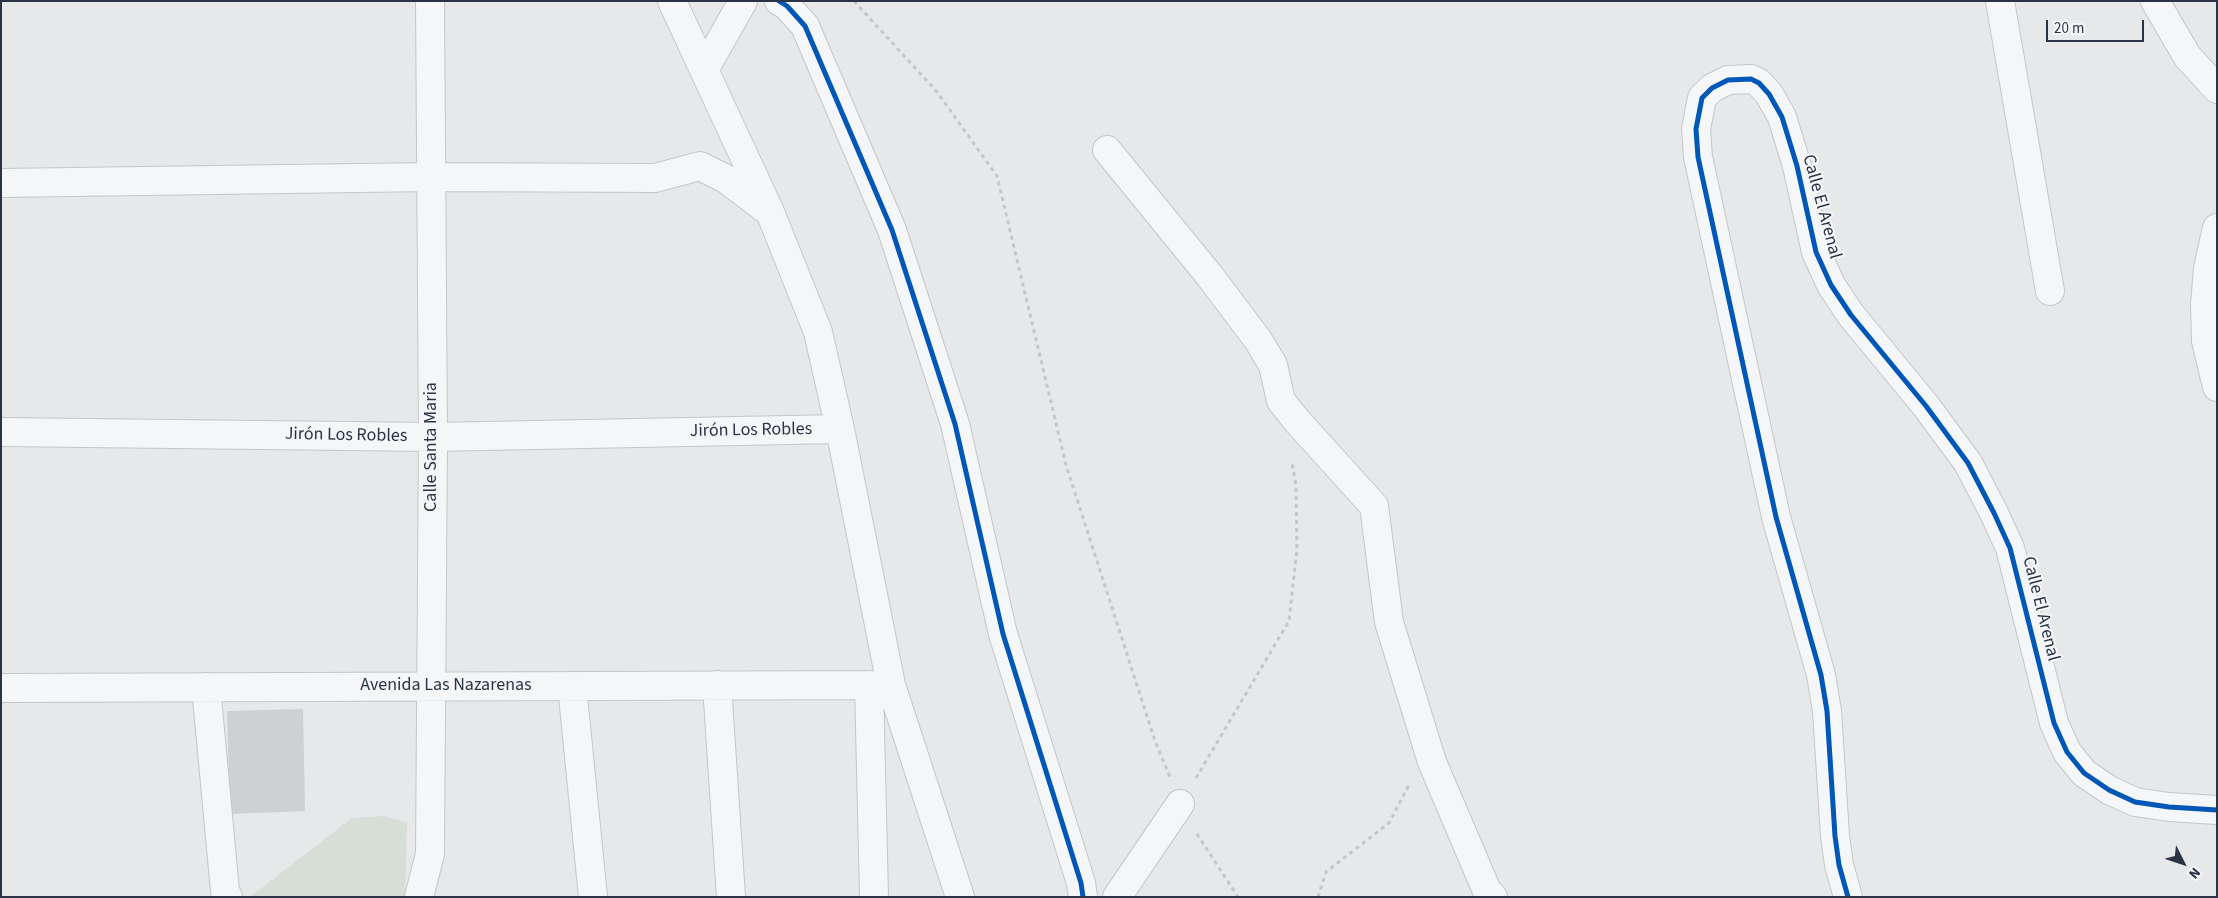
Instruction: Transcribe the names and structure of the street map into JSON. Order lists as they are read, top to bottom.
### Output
{
  "streets": {
    "street": [
      "Calle El Arenal",
      "Jirón Los Robles",
      "Calle Santa Maria",
      "Avenida Las Nazarenas"
    ]
  },
  "crossings": [
    ["Jirón Los Robles", "Calle Santa Maria"],
    ["Calle Santa Maria", "Avenida Las Nazarenas"]
  ],
  "scale_bar": "20 m",
  "north": "bottom right"
}
